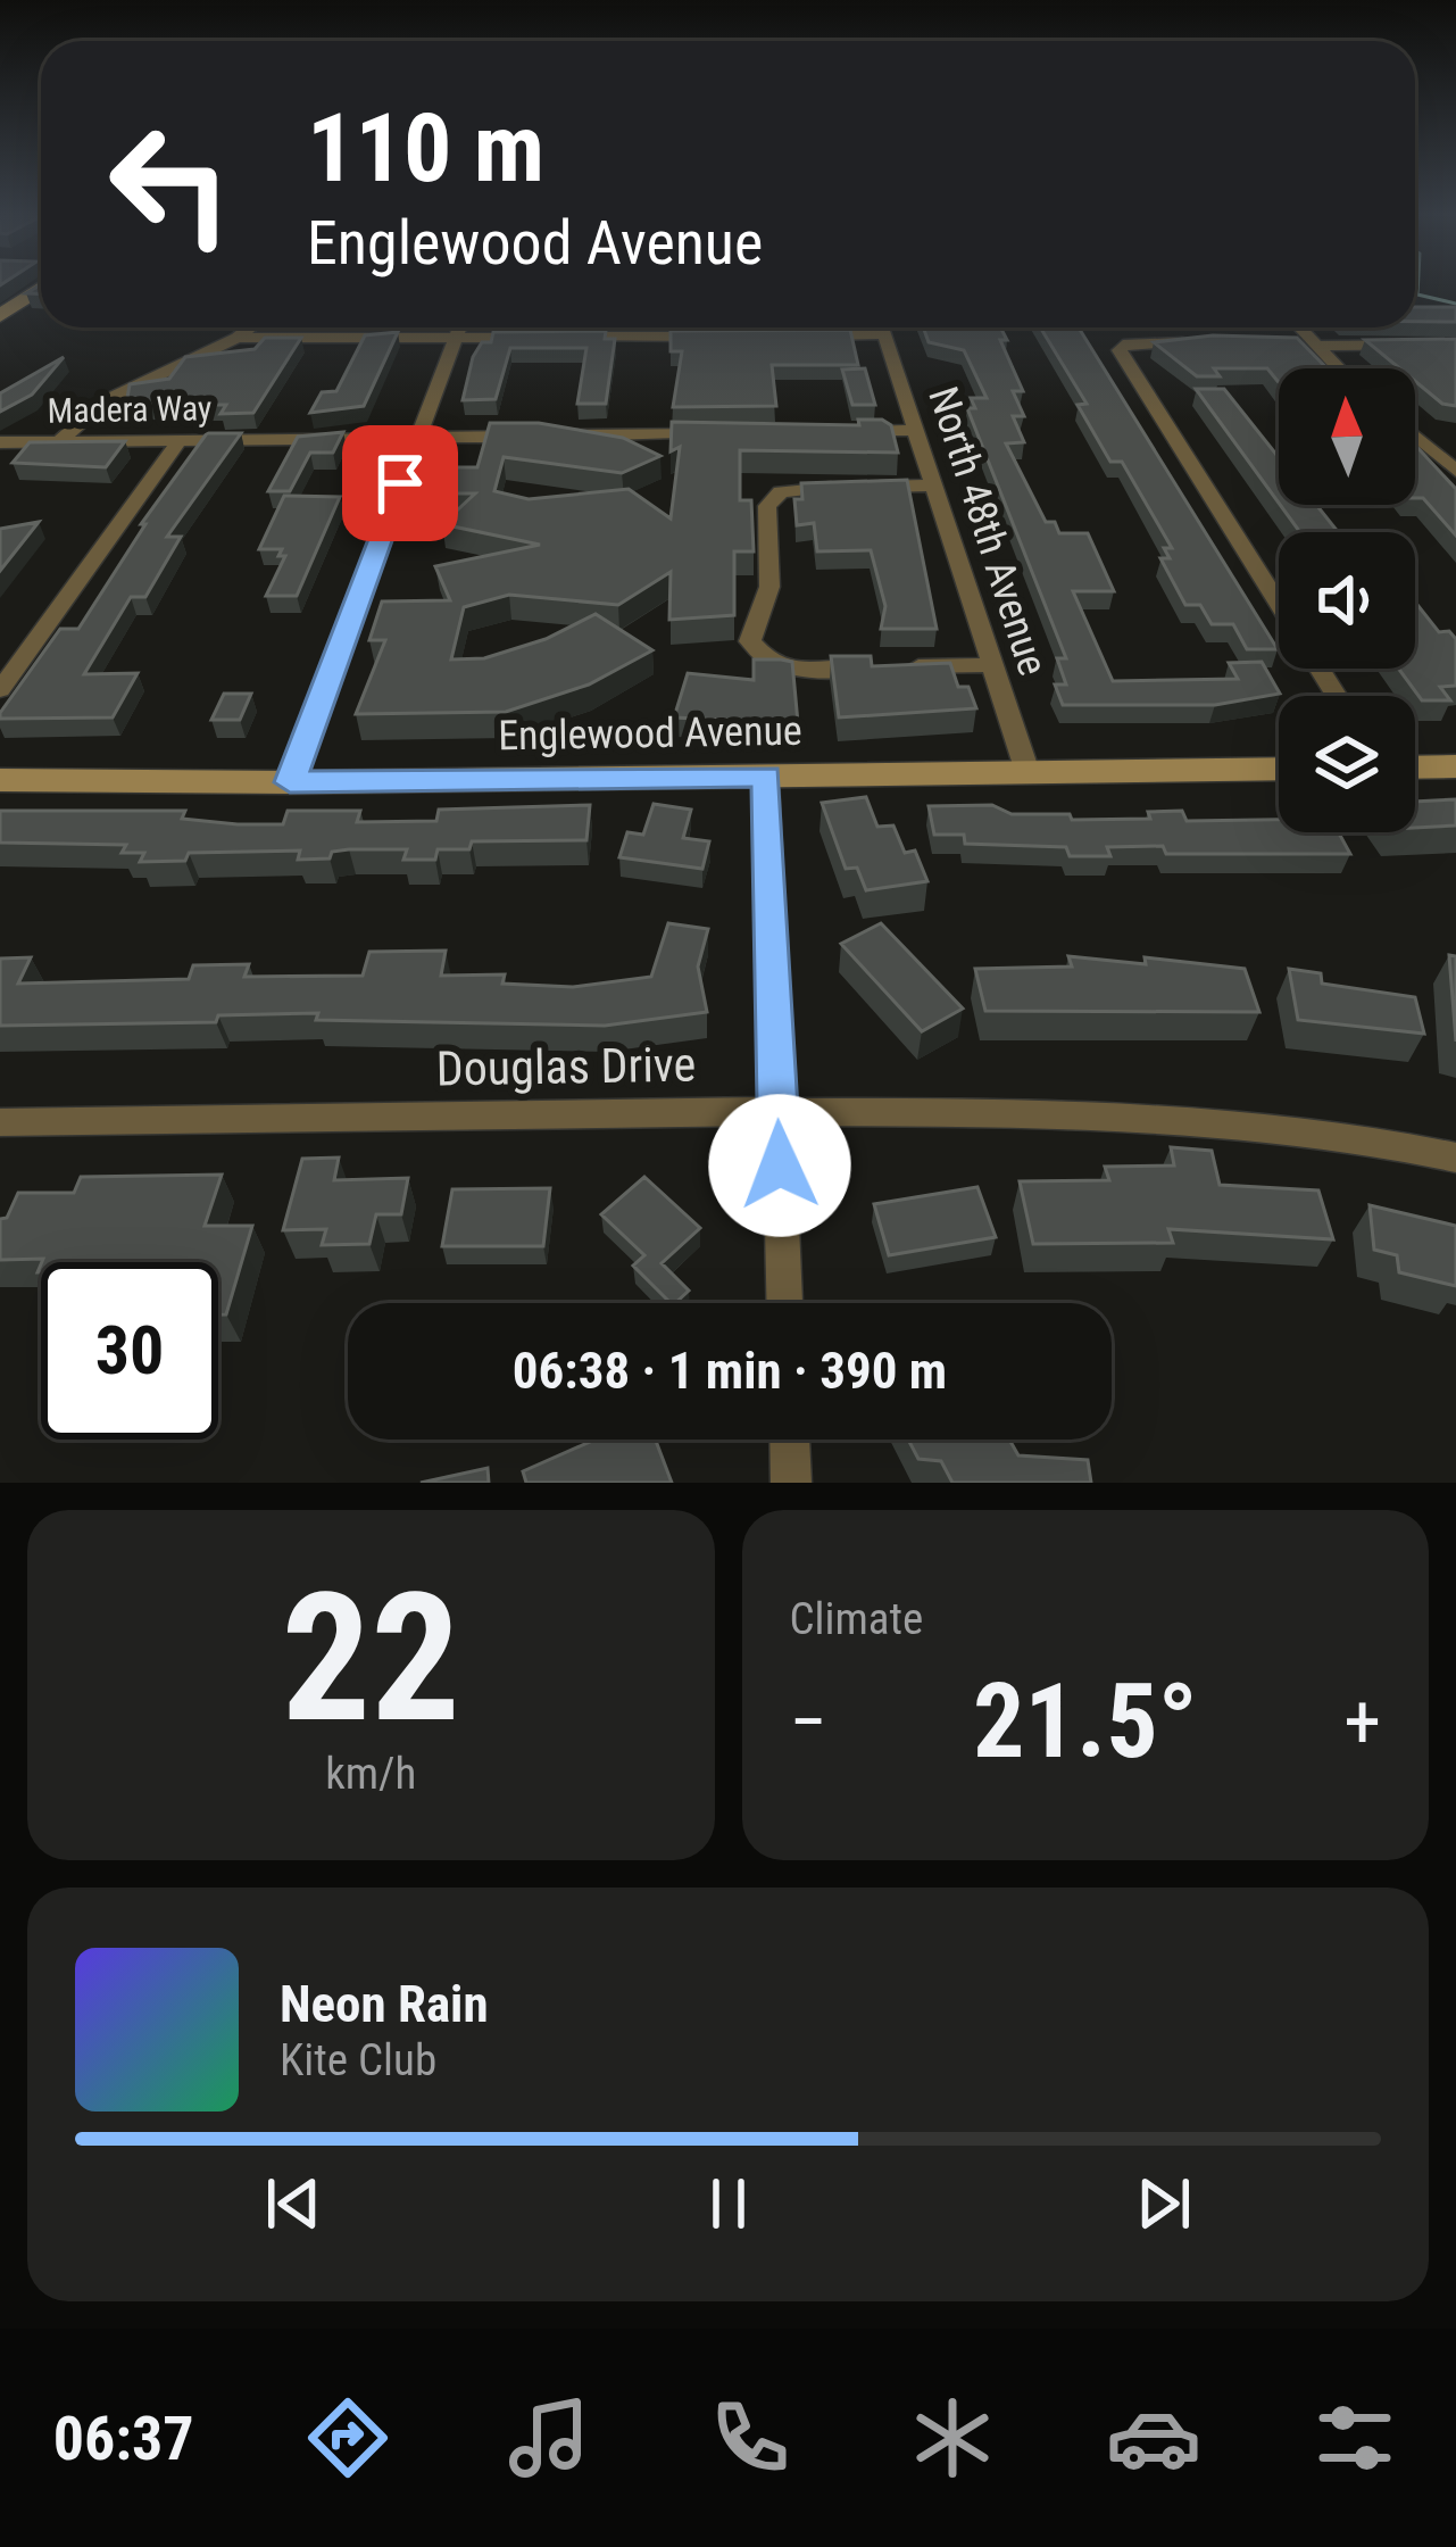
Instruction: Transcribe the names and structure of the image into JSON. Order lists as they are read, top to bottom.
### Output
{
  "streets": {
    "street": [
      "Madera Way",
      "North 48th Avenue",
      "Englewood Avenue",
      "Douglas Drive"
    ]
  },
  "crossings": [
    ["North 48th Avenue", "Englewood Avenue"]
  ],
  "north": "top",
  "page": {
    "turn": ["110 m", "Englewood Avenue"],
    "limit": "30",
    "trip": "06:38 · 1 min · 390 m",
    "tile": [
      ["22", "km/h"],
      "Climate"
    ],
    "heat": ["−", "21.5°", "+"],
    "song": ["Neon Rain", "Kite Club"],
    "tabs": "06:37"
  }
}
